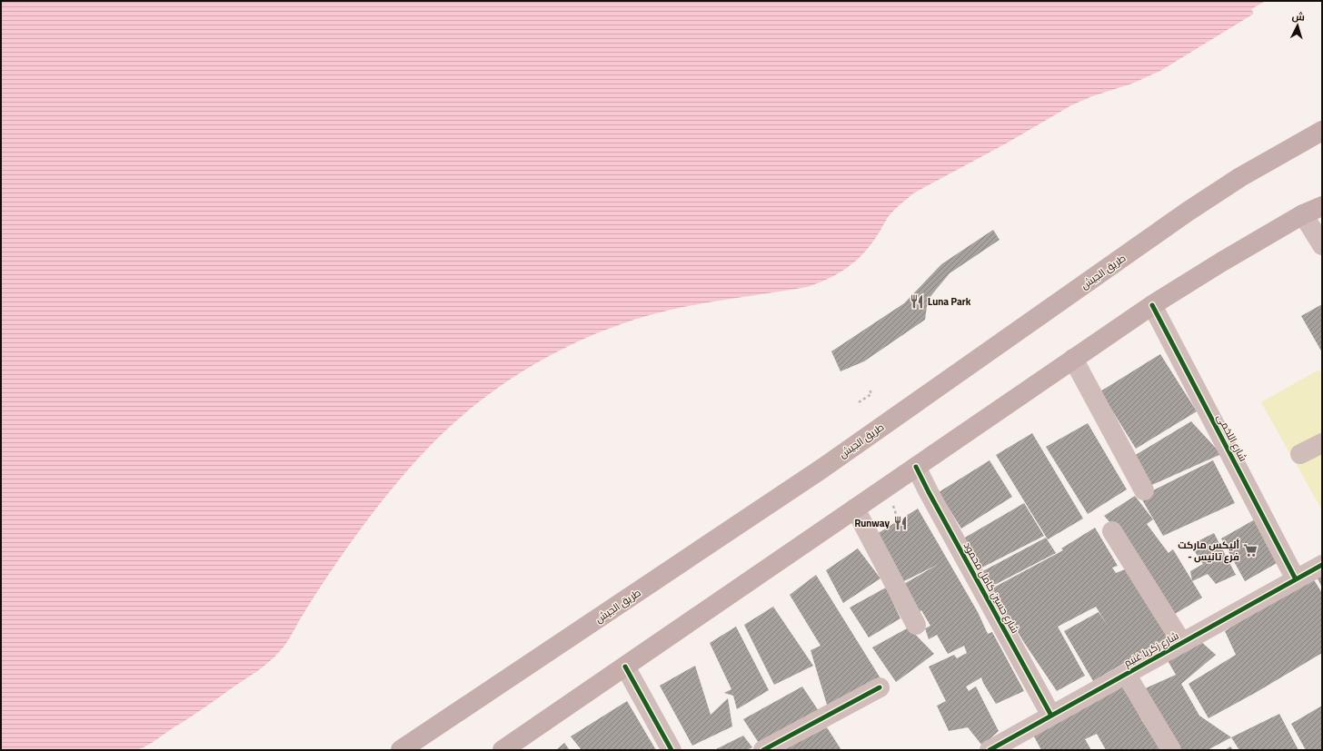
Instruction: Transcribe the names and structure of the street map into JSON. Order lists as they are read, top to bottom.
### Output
{
  "streets": {
    "highway": ["طريق الجيش"],
    "street": ["شارع اللخمى", "شارع حسين كامل محمود", "شارع زكريا غنيم"]
  },
  "crossings": [
    ["شارع اللخمى", "شارع زكريا غنيم"],
    ["شارع حسين كامل محمود", "شارع زكريا غنيم"]
  ],
  "places": {
    "restaurant": ["Luna Park", "Runway"],
    "supermarket": ["أليكس ماركت - فرع تانيس"]
  },
  "north": "top"
}
